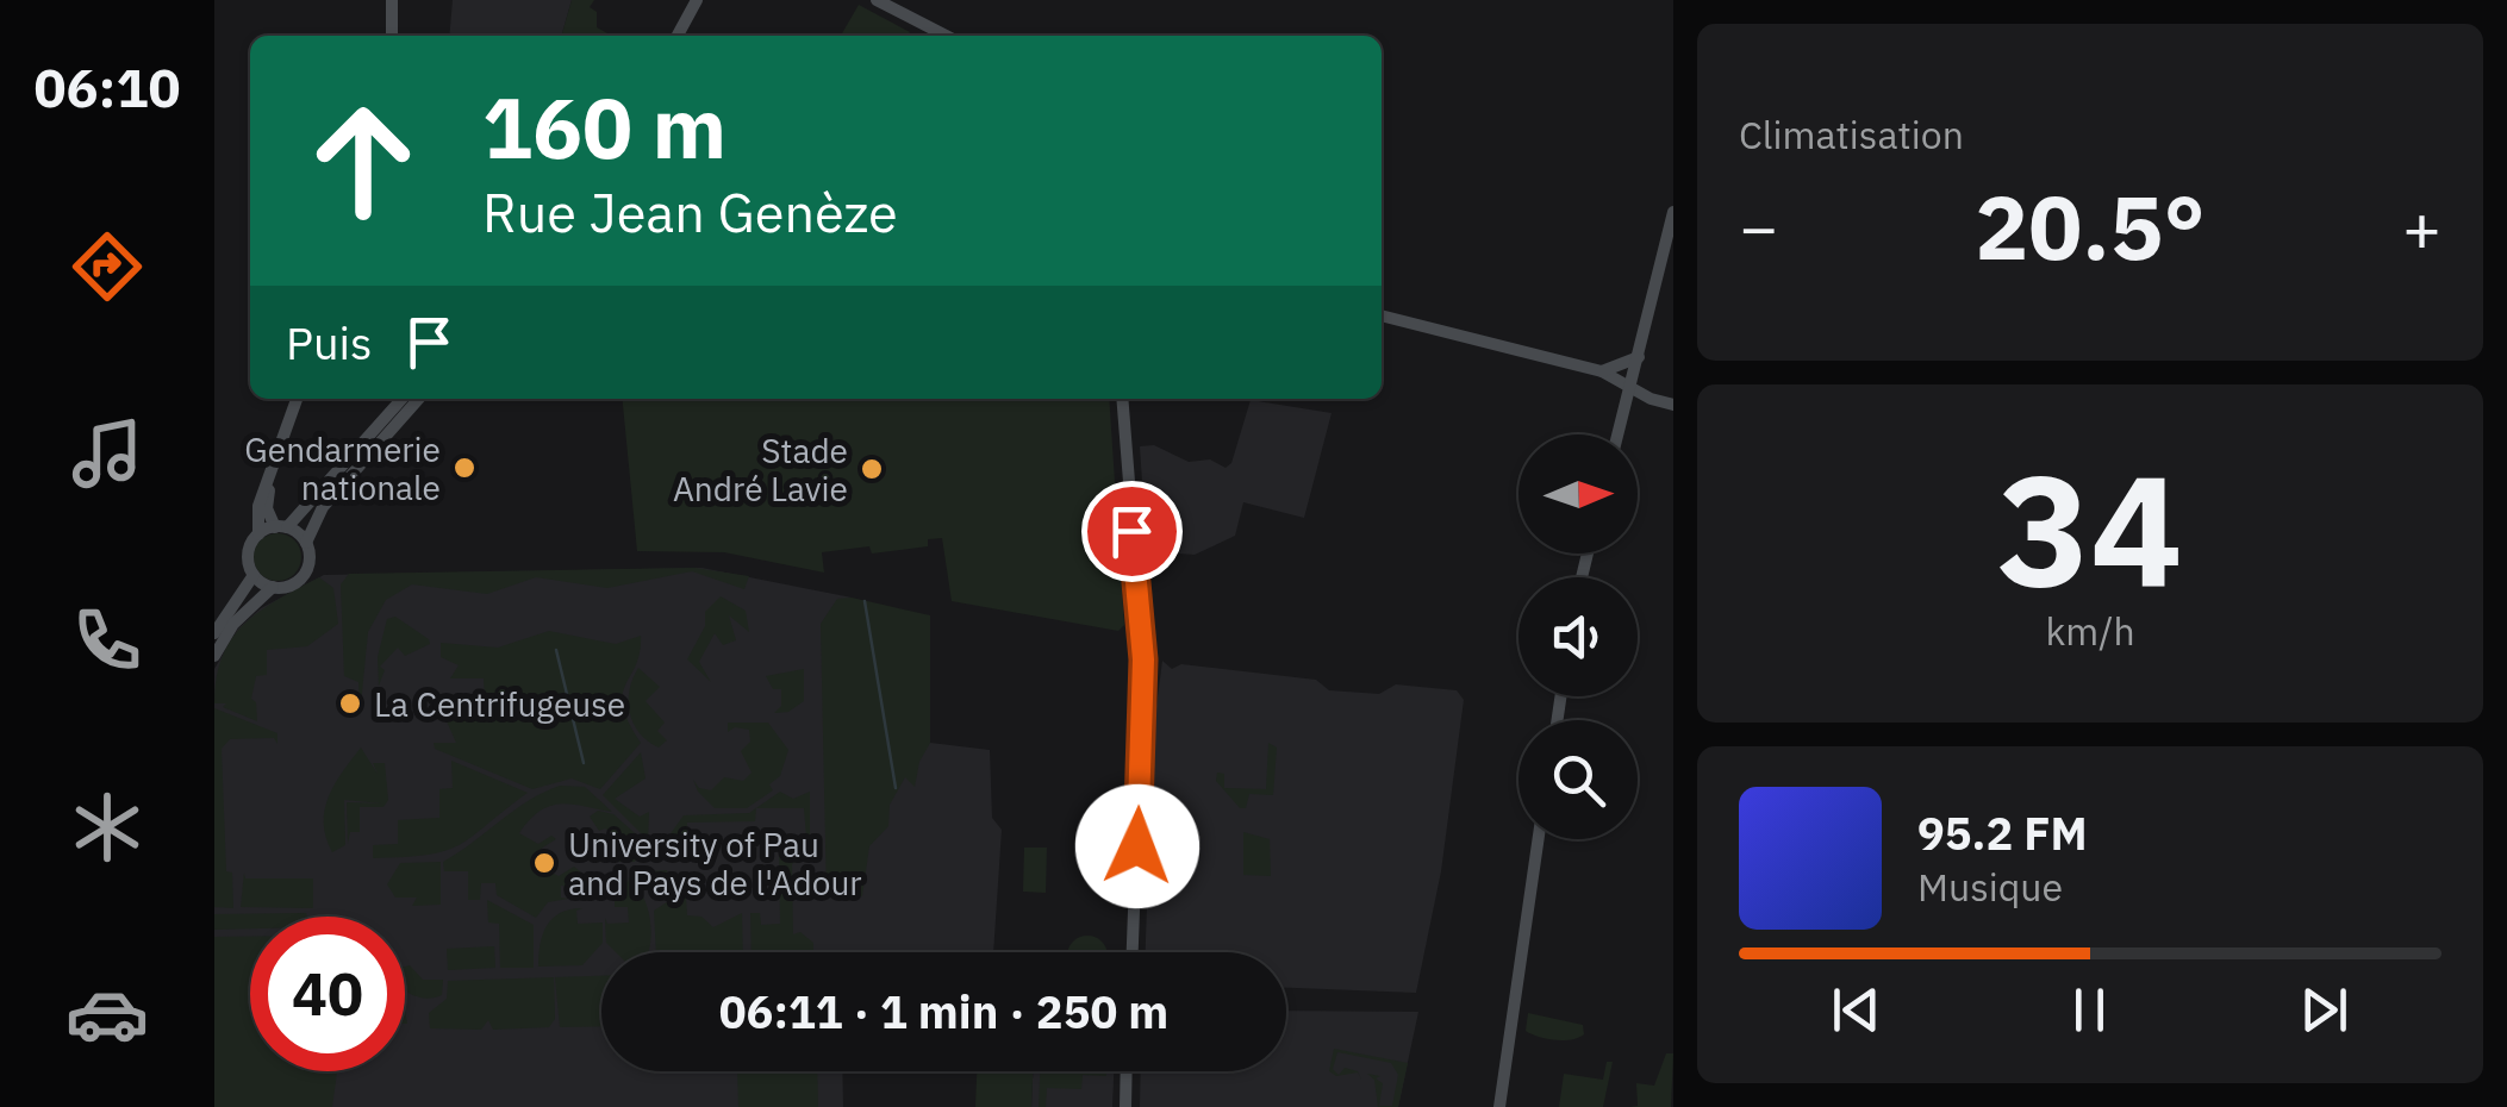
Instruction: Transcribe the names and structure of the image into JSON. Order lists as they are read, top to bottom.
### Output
{
  "places": [
    "Gendarmerie nationale",
    "Stade André Lavie",
    "La Centrifugeuse",
    "University of Pau and Pays de l'Adour"
  ],
  "north": "right",
  "page": {
    "tabs": "06:10",
    "tile": [
      "Climatisation",
      ["34", "km/h"]
    ],
    "turn": ["160 m", "Rue Jean Genèze"],
    "heat": ["−", "20.5°", "+"],
    "then": "Puis",
    "song": ["95.2 FM", "Musique"],
    "limit": "40",
    "trip": "06:11 · 1 min · 250 m"
  }
}
